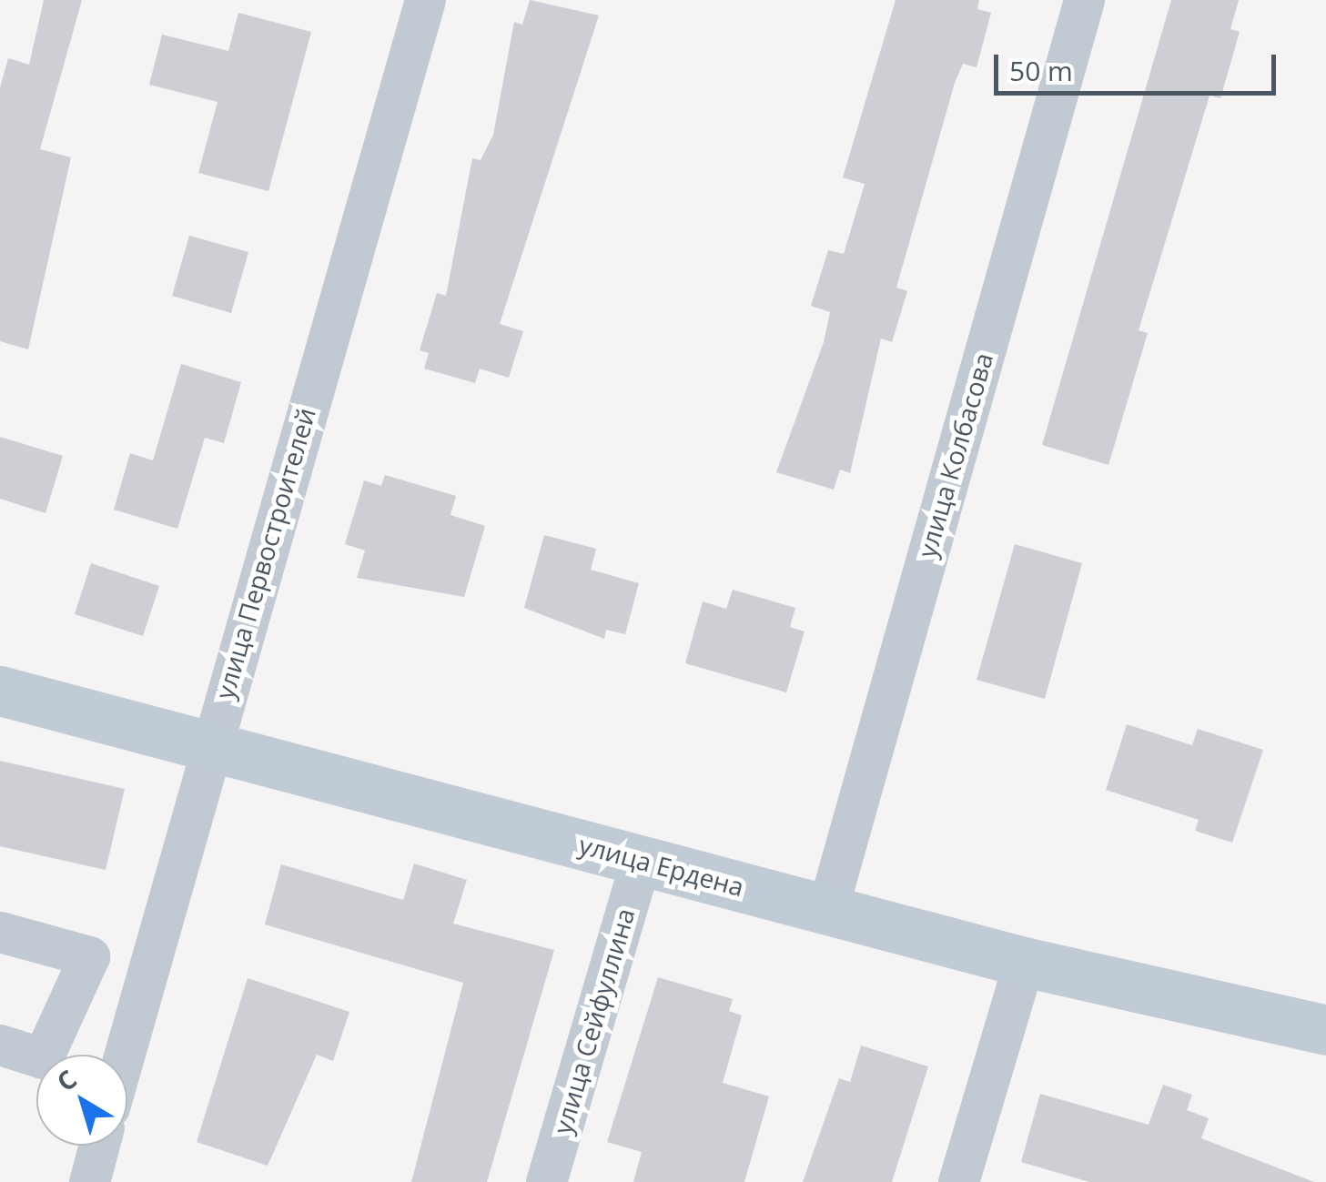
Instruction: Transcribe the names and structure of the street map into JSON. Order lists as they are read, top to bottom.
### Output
{
  "streets": {
    "street": [
      "улица Колбасова",
      "улица Первостроителей",
      "улица Ердена",
      "улица Сейфуллина"
    ]
  },
  "crossings": [
    ["улица Колбасова", "улица Ердена"],
    ["улица Первостроителей", "улица Ердена"],
    ["улица Ердена", "улица Сейфуллина"]
  ],
  "scale_bar": "50 m",
  "north": "top left"
}
